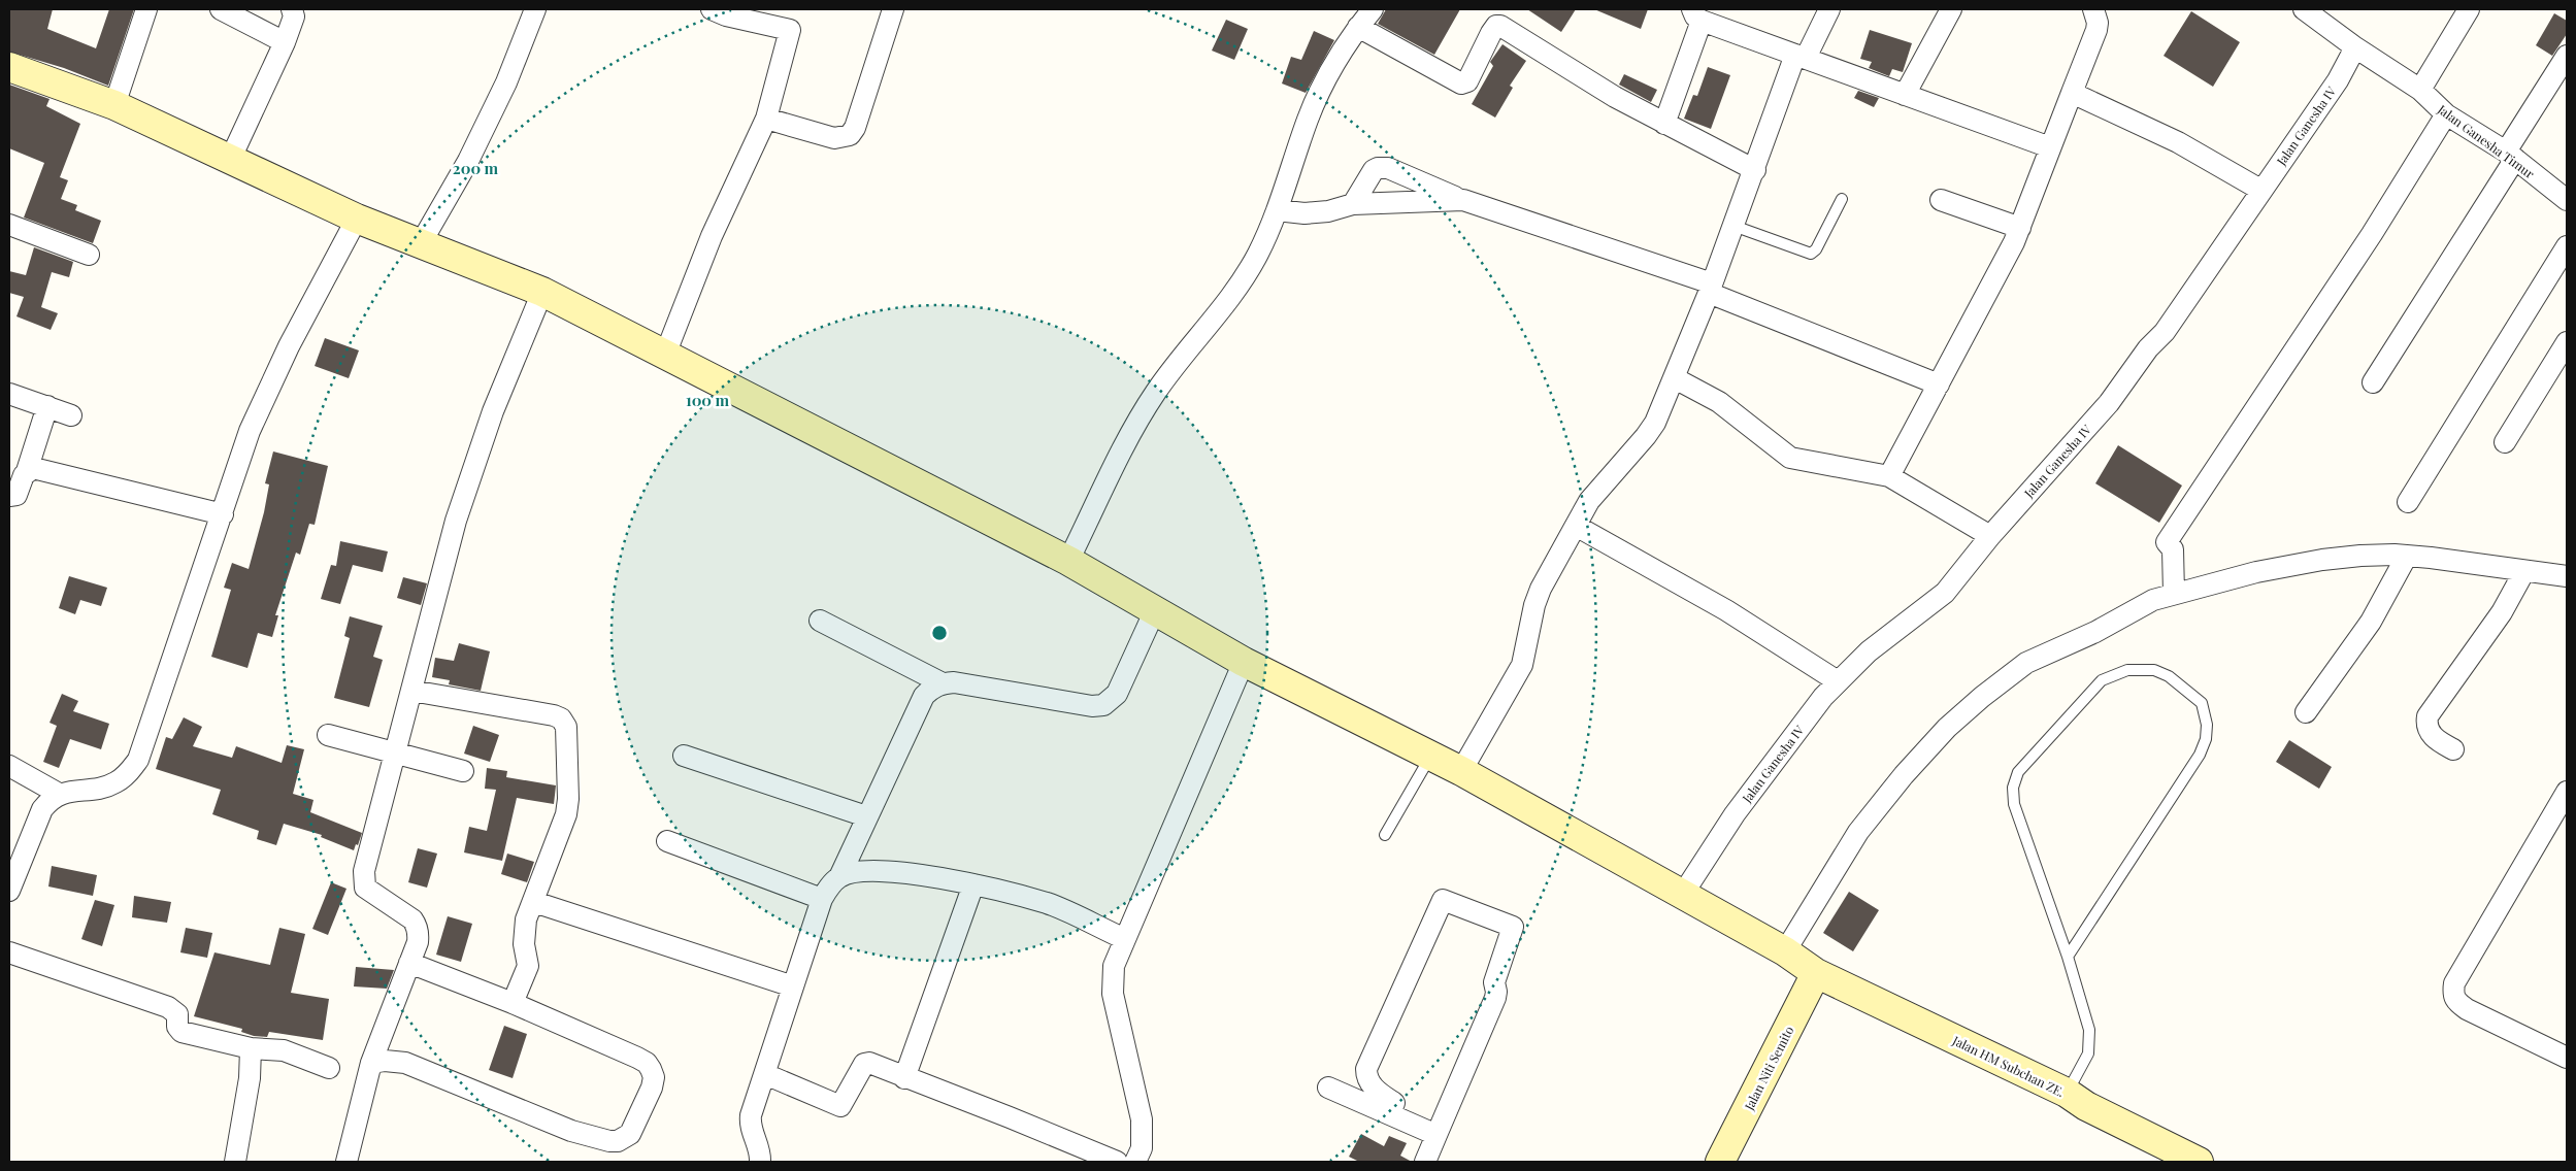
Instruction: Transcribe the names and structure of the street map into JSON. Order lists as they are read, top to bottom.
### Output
{
  "streets": {
    "street": [
      "Jalan Ganesha IV",
      "Jalan Ganesha Timur",
      "Jalan HM Subchan ZE.",
      "Jalan Niti Semito"
    ]
  },
  "crossings": [
    ["Jalan Ganesha IV", "Jalan Ganesha Timur"],
    ["Jalan Ganesha IV", "Jalan HM Subchan ZE."],
    ["Jalan HM Subchan ZE.", "Jalan Niti Semito"]
  ],
  "rings": ["200 m", "100 m"]
}
